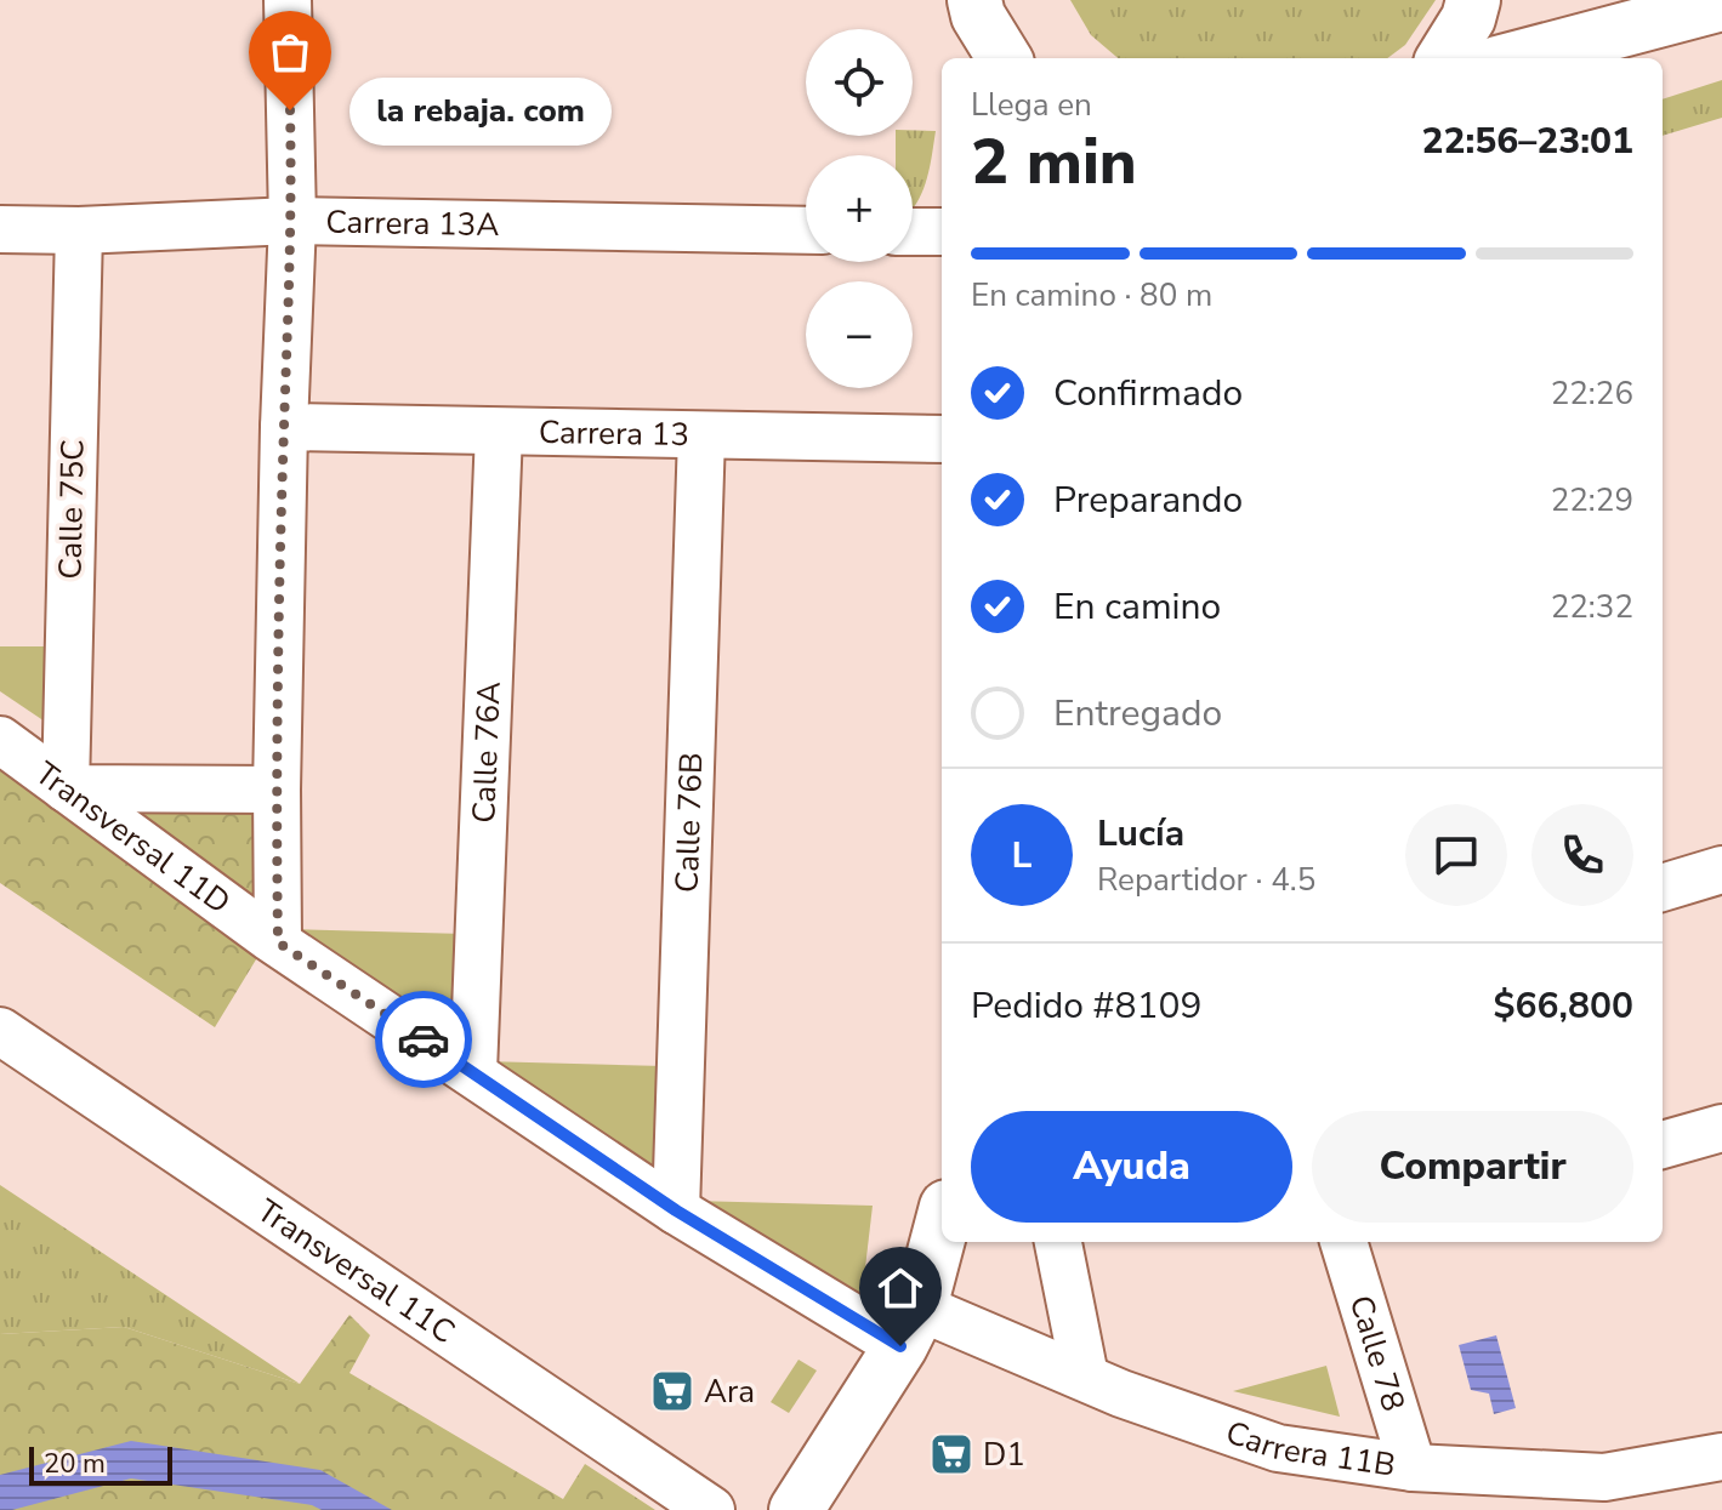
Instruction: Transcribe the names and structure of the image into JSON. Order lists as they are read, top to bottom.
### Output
{
  "streets": {
    "street": [
      "Carrera 13A",
      "Carrera 13",
      "Calle 75C",
      "Calle 76A",
      "Calle 76B",
      "Transversal 11D",
      "Transversal 11C",
      "Calle 78",
      "Carrera 11B"
    ]
  },
  "crossings": [
    ["Carrera 13A", "Calle 75C"],
    ["Carrera 13", "Calle 76A"],
    ["Carrera 13", "Calle 76B"],
    ["Calle 75C", "Transversal 11D"],
    ["Calle 76A", "Transversal 11D"],
    ["Calle 76B", "Transversal 11D"],
    ["Transversal 11D", "Carrera 11B"],
    ["Calle 78", "Carrera 11B"]
  ],
  "places": {
    "other": ["la rebaja. com"],
    "supermarket": ["Ara", "D1"]
  },
  "scale_bar": "20 m",
  "page": {
    "map_buttons": ["+", "−"],
    "heading": ["2 min", "Llega en", "22:56–23:01"],
    "panel": [
      "Lucía",
      "Repartidor · 4.5",
      "Pedido #8109",
      "$66,800"
    ],
    "bubble": "la rebaja. com",
    "bar": "En camino · 80 m",
    "list": [
      ["Confirmado", "22:26"],
      ["Preparando", "22:29"],
      ["En camino", "22:32"],
      "Entregado"
    ],
    "round": "L",
    "buttons": ["Ayuda", "Compartir"],
    "scale": "20 m"
  }
}
